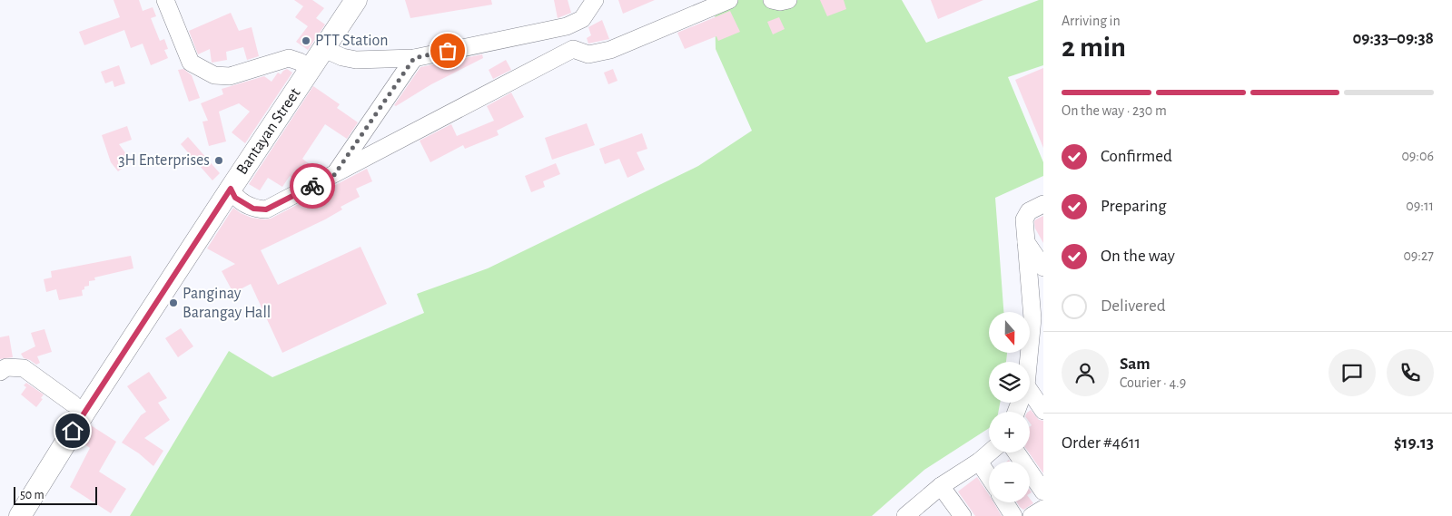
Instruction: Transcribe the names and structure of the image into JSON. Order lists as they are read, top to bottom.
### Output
{
  "streets": {
    "main road": ["Bantayan Street"]
  },
  "places": ["PTT Station", "3H Enterprises", "Panginay Barangay Hall"],
  "scale_bar": "50 m",
  "north": "bottom",
  "page": {
    "heading": ["2 min", "Arriving in", "09:33–09:38"],
    "panel": [
      "Sam",
      "Courier · 4.9",
      "Order #4611",
      "$19.13"
    ],
    "bar": "On the way · 230 m",
    "list": [
      ["Confirmed", "09:06"],
      ["Preparing", "09:11"],
      ["On the way", "09:27"],
      "Delivered"
    ],
    "map_buttons": ["+", "−"],
    "scale": "50 m"
  }
}
